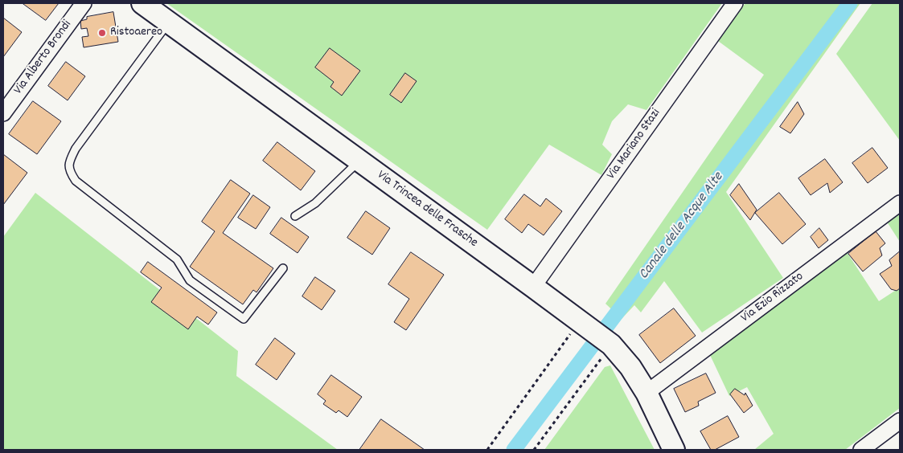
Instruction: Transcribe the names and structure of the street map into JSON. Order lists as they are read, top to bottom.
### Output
{
  "streets": {
    "street": [
      "Via Alberto Brondi",
      "Via Mariano Stazi",
      "Via Trincea delle Frasche",
      "Via Ezio Rizzato"
    ]
  },
  "crossings": [
    ["Via Mariano Stazi", "Via Trincea delle Frasche"],
    ["Via Trincea delle Frasche", "Via Ezio Rizzato"]
  ],
  "water": ["Canale delle Acque Alte"],
  "places": ["Ristoaereo"]
}
